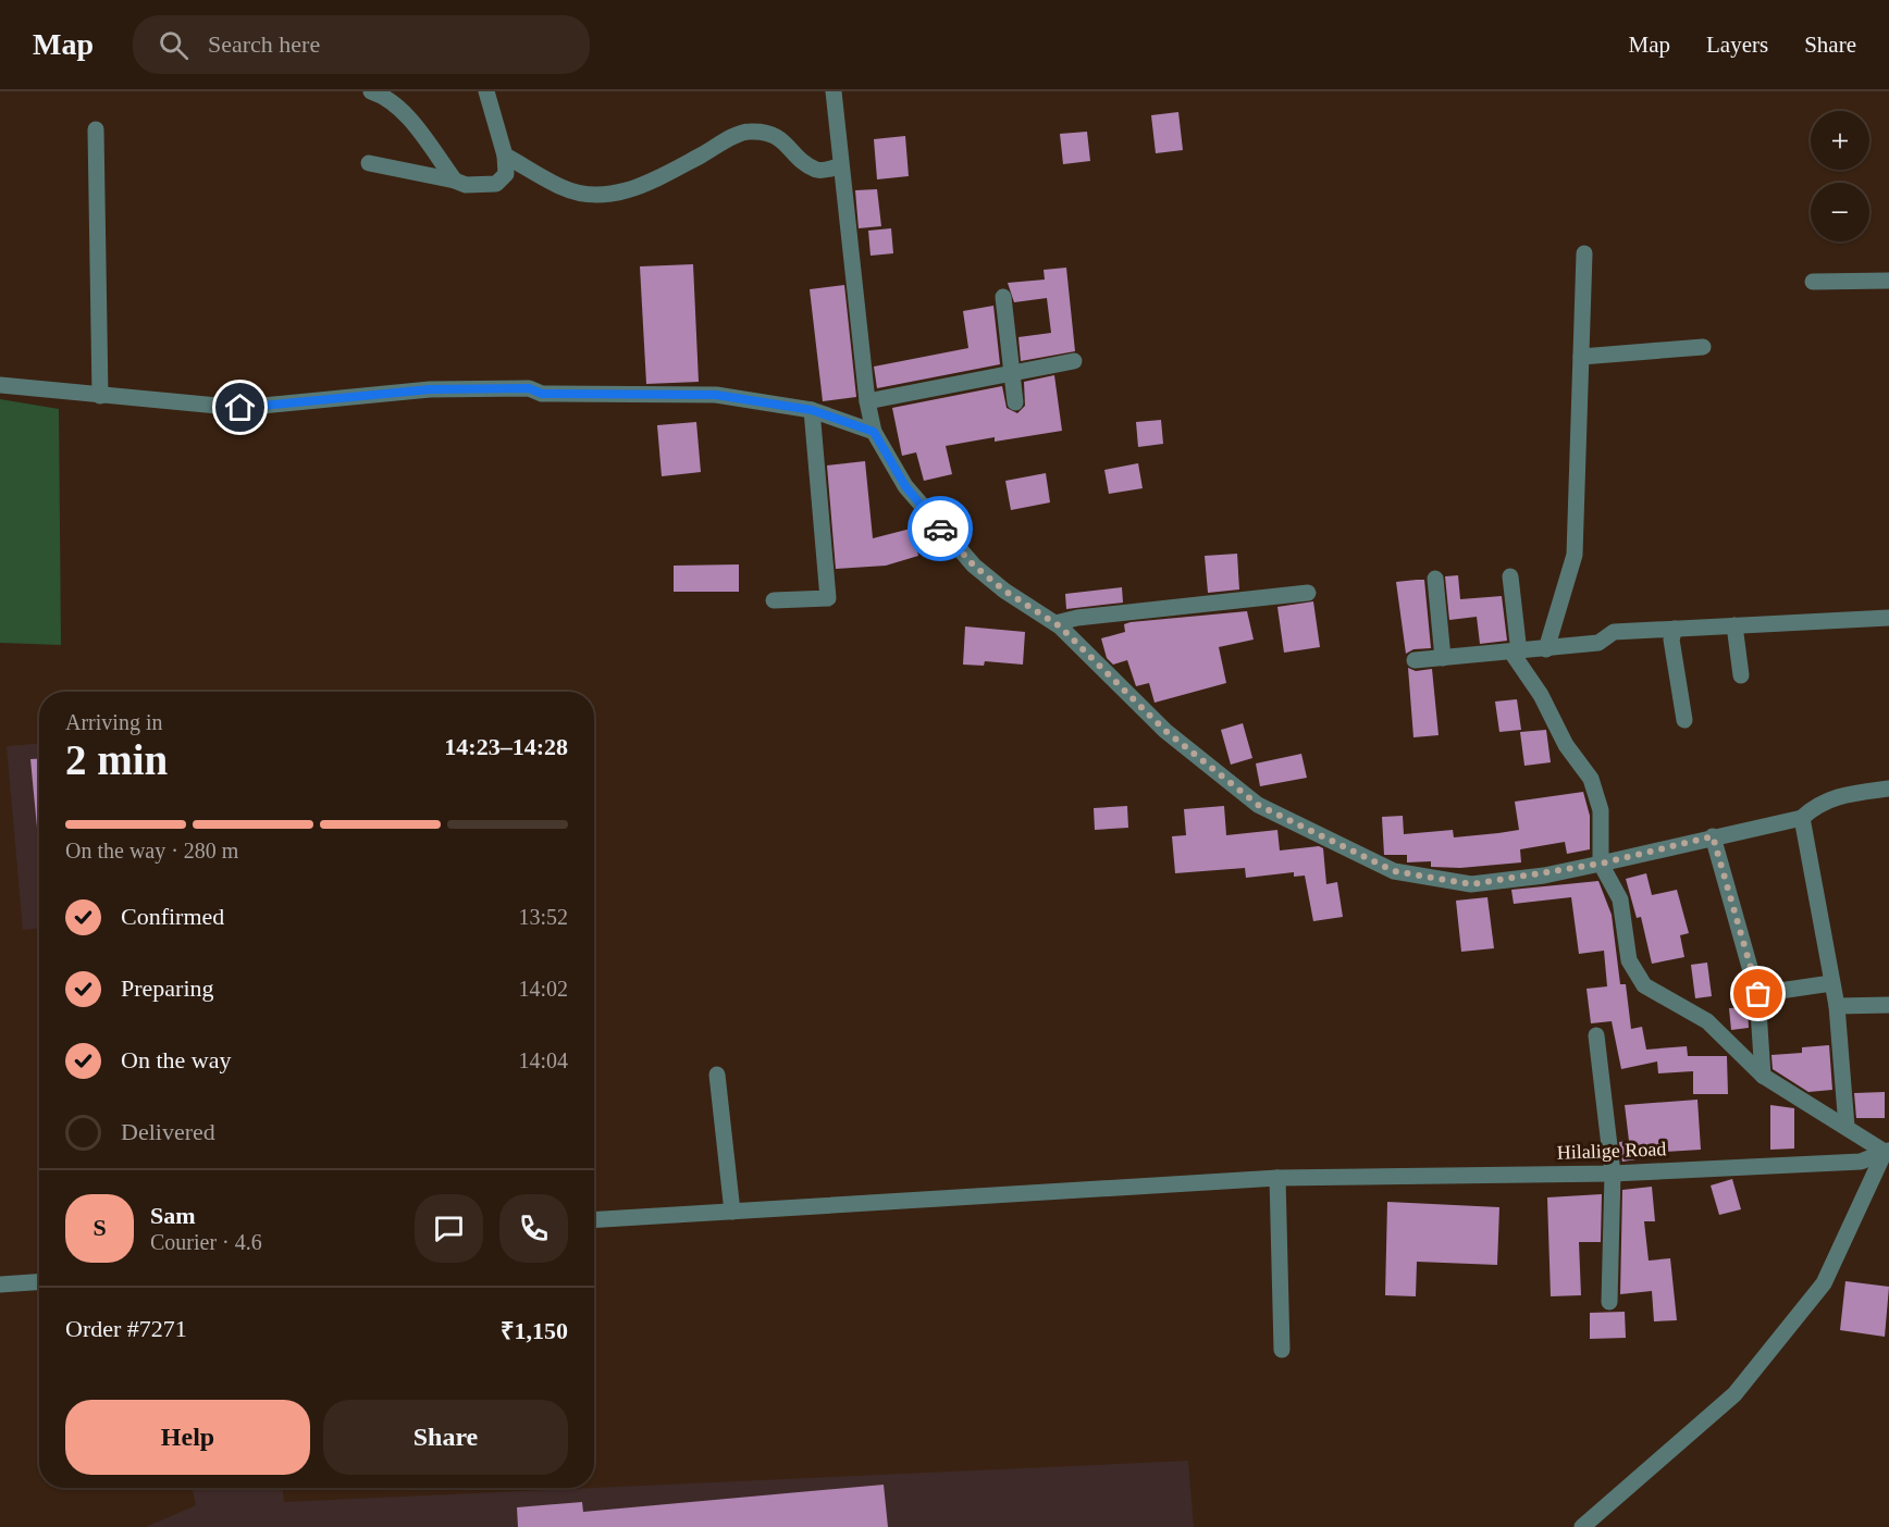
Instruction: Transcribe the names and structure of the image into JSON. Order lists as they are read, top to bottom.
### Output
{
  "streets": {
    "street": ["Hilalige Road"]
  },
  "page": {
    "header": "Map",
    "search": "Search here",
    "nav": ["Map", "Layers", "Share"],
    "map_buttons": ["+", "−"],
    "heading": ["2 min", "Arriving in", "14:23–14:28"],
    "panel": [
      "Sam",
      "Courier · 4.6",
      "Order #7271",
      "₹1,150"
    ],
    "bar": "On the way · 280 m",
    "list": [
      ["Confirmed", "13:52"],
      ["Preparing", "14:02"],
      ["On the way", "14:04"],
      "Delivered"
    ],
    "round": "S",
    "buttons": ["Help", "Share"]
  }
}
